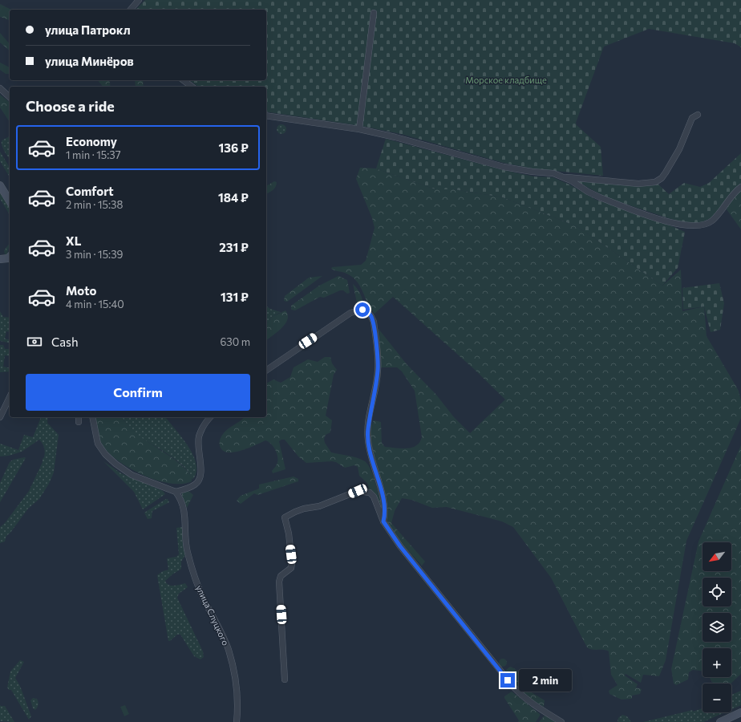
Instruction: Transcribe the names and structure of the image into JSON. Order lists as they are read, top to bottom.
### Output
{
  "streets": {
    "street": ["улица Слуцкого"]
  },
  "parks": ["Морское кладбище"],
  "north": "bottom left",
  "page": {
    "banner": ["улица Патрокл", "улица Минёров"],
    "heading": "Choose a ride",
    "list": [
      {
        "name": "Economy",
        "note": "1 min · 15:37",
        "value": "136 ₽"
      },
      {
        "name": "Comfort",
        "note": "2 min · 15:38",
        "value": "184 ₽"
      },
      {
        "name": "XL",
        "note": "3 min · 15:39",
        "value": "231 ₽"
      },
      {
        "name": "Moto",
        "note": "4 min · 15:40",
        "value": "131 ₽"
      }
    ],
    "pay": ["Cash", "630 m"],
    "buttons": "Confirm",
    "map_buttons": ["+", "−"],
    "bubble": "2 min"
  }
}
